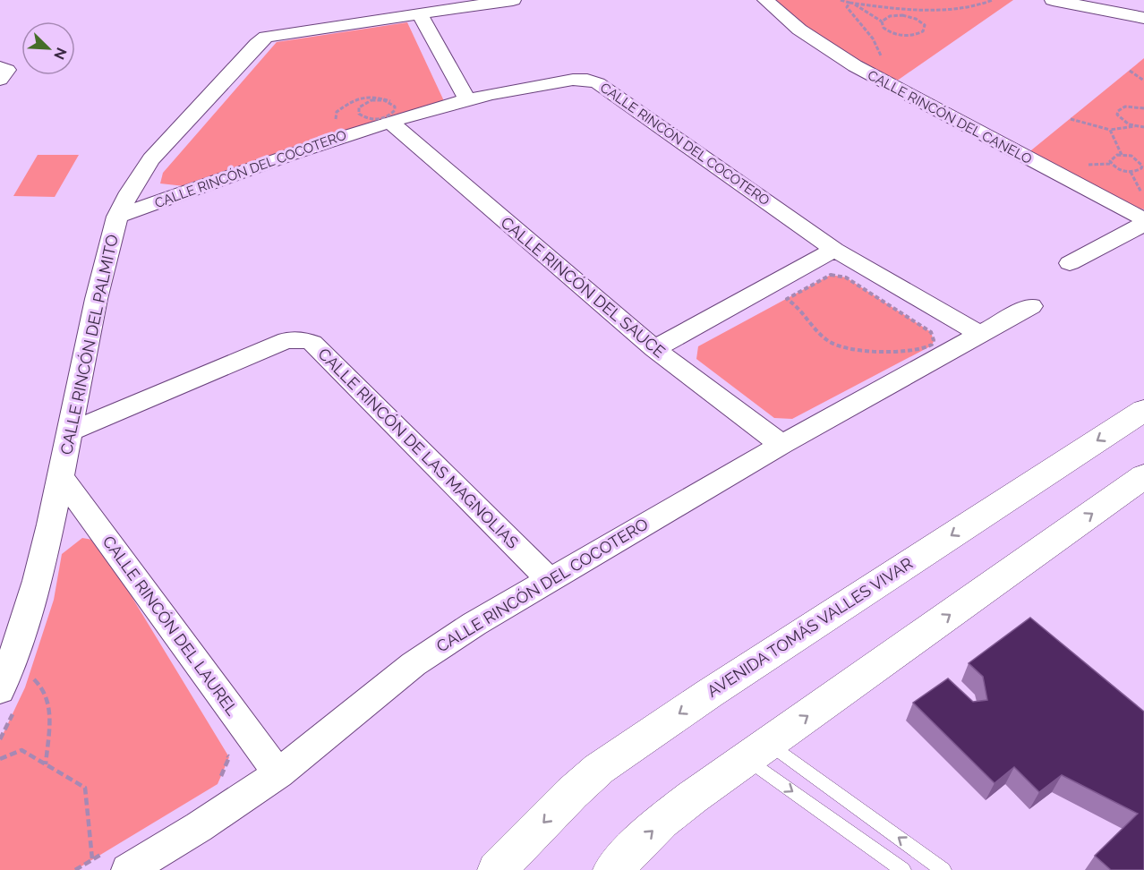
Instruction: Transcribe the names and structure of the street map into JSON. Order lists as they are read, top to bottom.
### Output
{
  "streets": {
    "main road": ["AVENIDA TOMÁS VALLES VIVAR"],
    "street": [
      "CALLE RINCÓN DEL CANELO",
      "CALLE RINCÓN DEL COCOTERO",
      "CALLE RINCÓN DEL SAUCE",
      "CALLE RINCÓN DEL PALMITO",
      "CALLE RINCÓN DE LAS MAGNOLIAS",
      "CALLE RINCÓN DEL LAUREL"
    ]
  },
  "crossings": [
    ["CALLE RINCÓN DEL COCOTERO", "CALLE RINCÓN DEL SAUCE"],
    ["CALLE RINCÓN DEL COCOTERO", "CALLE RINCÓN DEL PALMITO"],
    ["CALLE RINCÓN DEL COCOTERO", "CALLE RINCÓN DE LAS MAGNOLIAS"],
    ["CALLE RINCÓN DEL COCOTERO", "CALLE RINCÓN DEL LAUREL"],
    ["CALLE RINCÓN DEL PALMITO", "CALLE RINCÓN DE LAS MAGNOLIAS"],
    ["CALLE RINCÓN DEL PALMITO", "CALLE RINCÓN DEL LAUREL"]
  ],
  "north": "bottom right"
}
